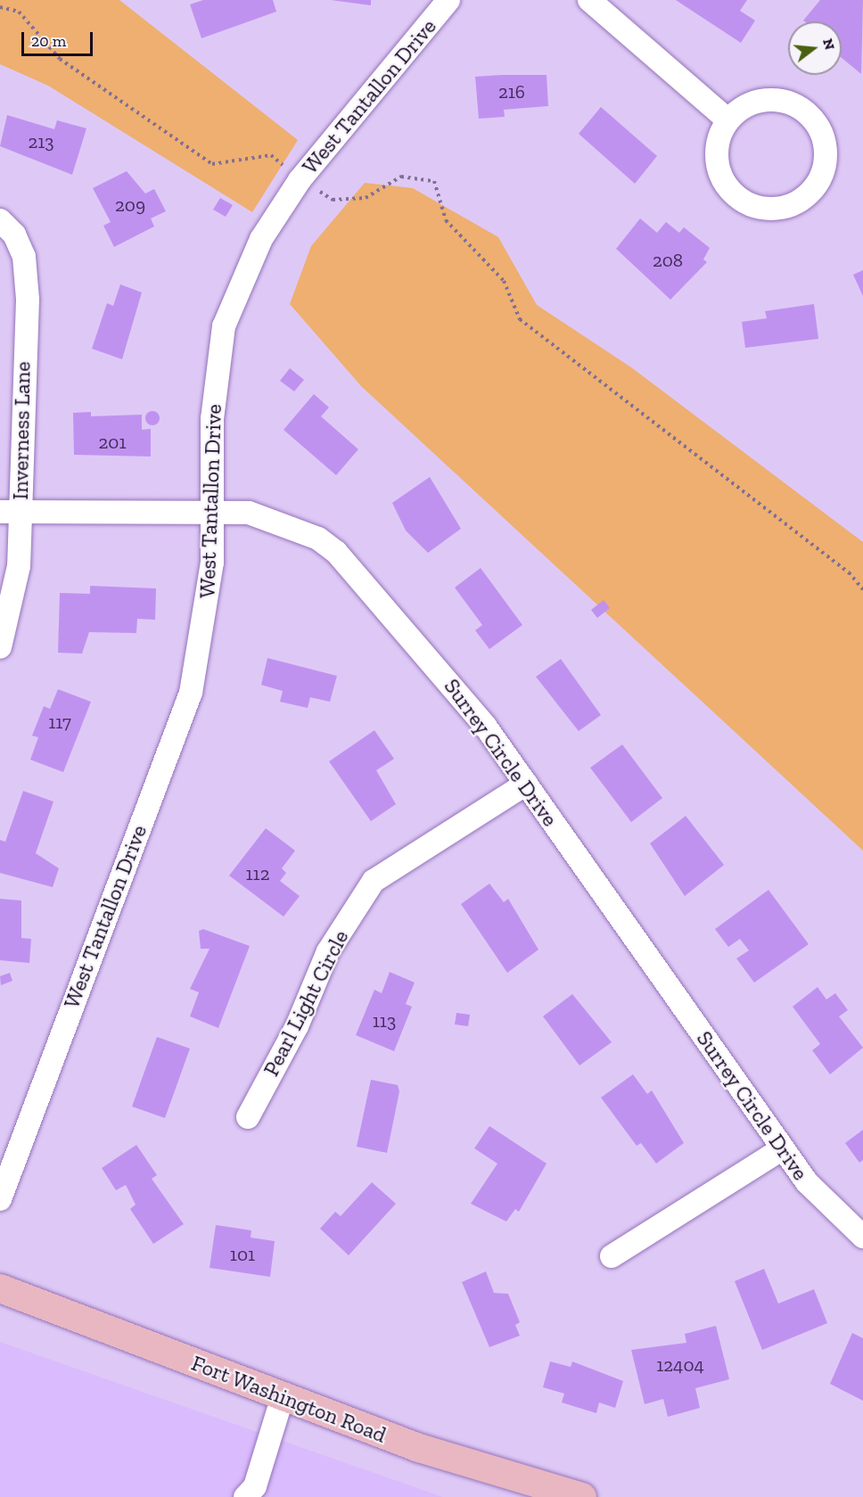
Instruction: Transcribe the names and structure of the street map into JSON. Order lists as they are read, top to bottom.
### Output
{
  "streets": {
    "main road": ["Fort Washington Road"],
    "street": [
      "West Tantallon Drive",
      "Inverness Lane",
      "Surrey Circle Drive",
      "Pearl Light Circle"
    ]
  },
  "crossings": [
    ["West Tantallon Drive", "Surrey Circle Drive"],
    ["Inverness Lane", "Surrey Circle Drive"],
    ["Surrey Circle Drive", "Pearl Light Circle"]
  ],
  "house_numbers": [
    "216",
    "213",
    "209",
    "208",
    "201",
    "117",
    "112",
    "113",
    "101",
    "12404"
  ],
  "scale_bar": "20 m",
  "north": "right"
}
